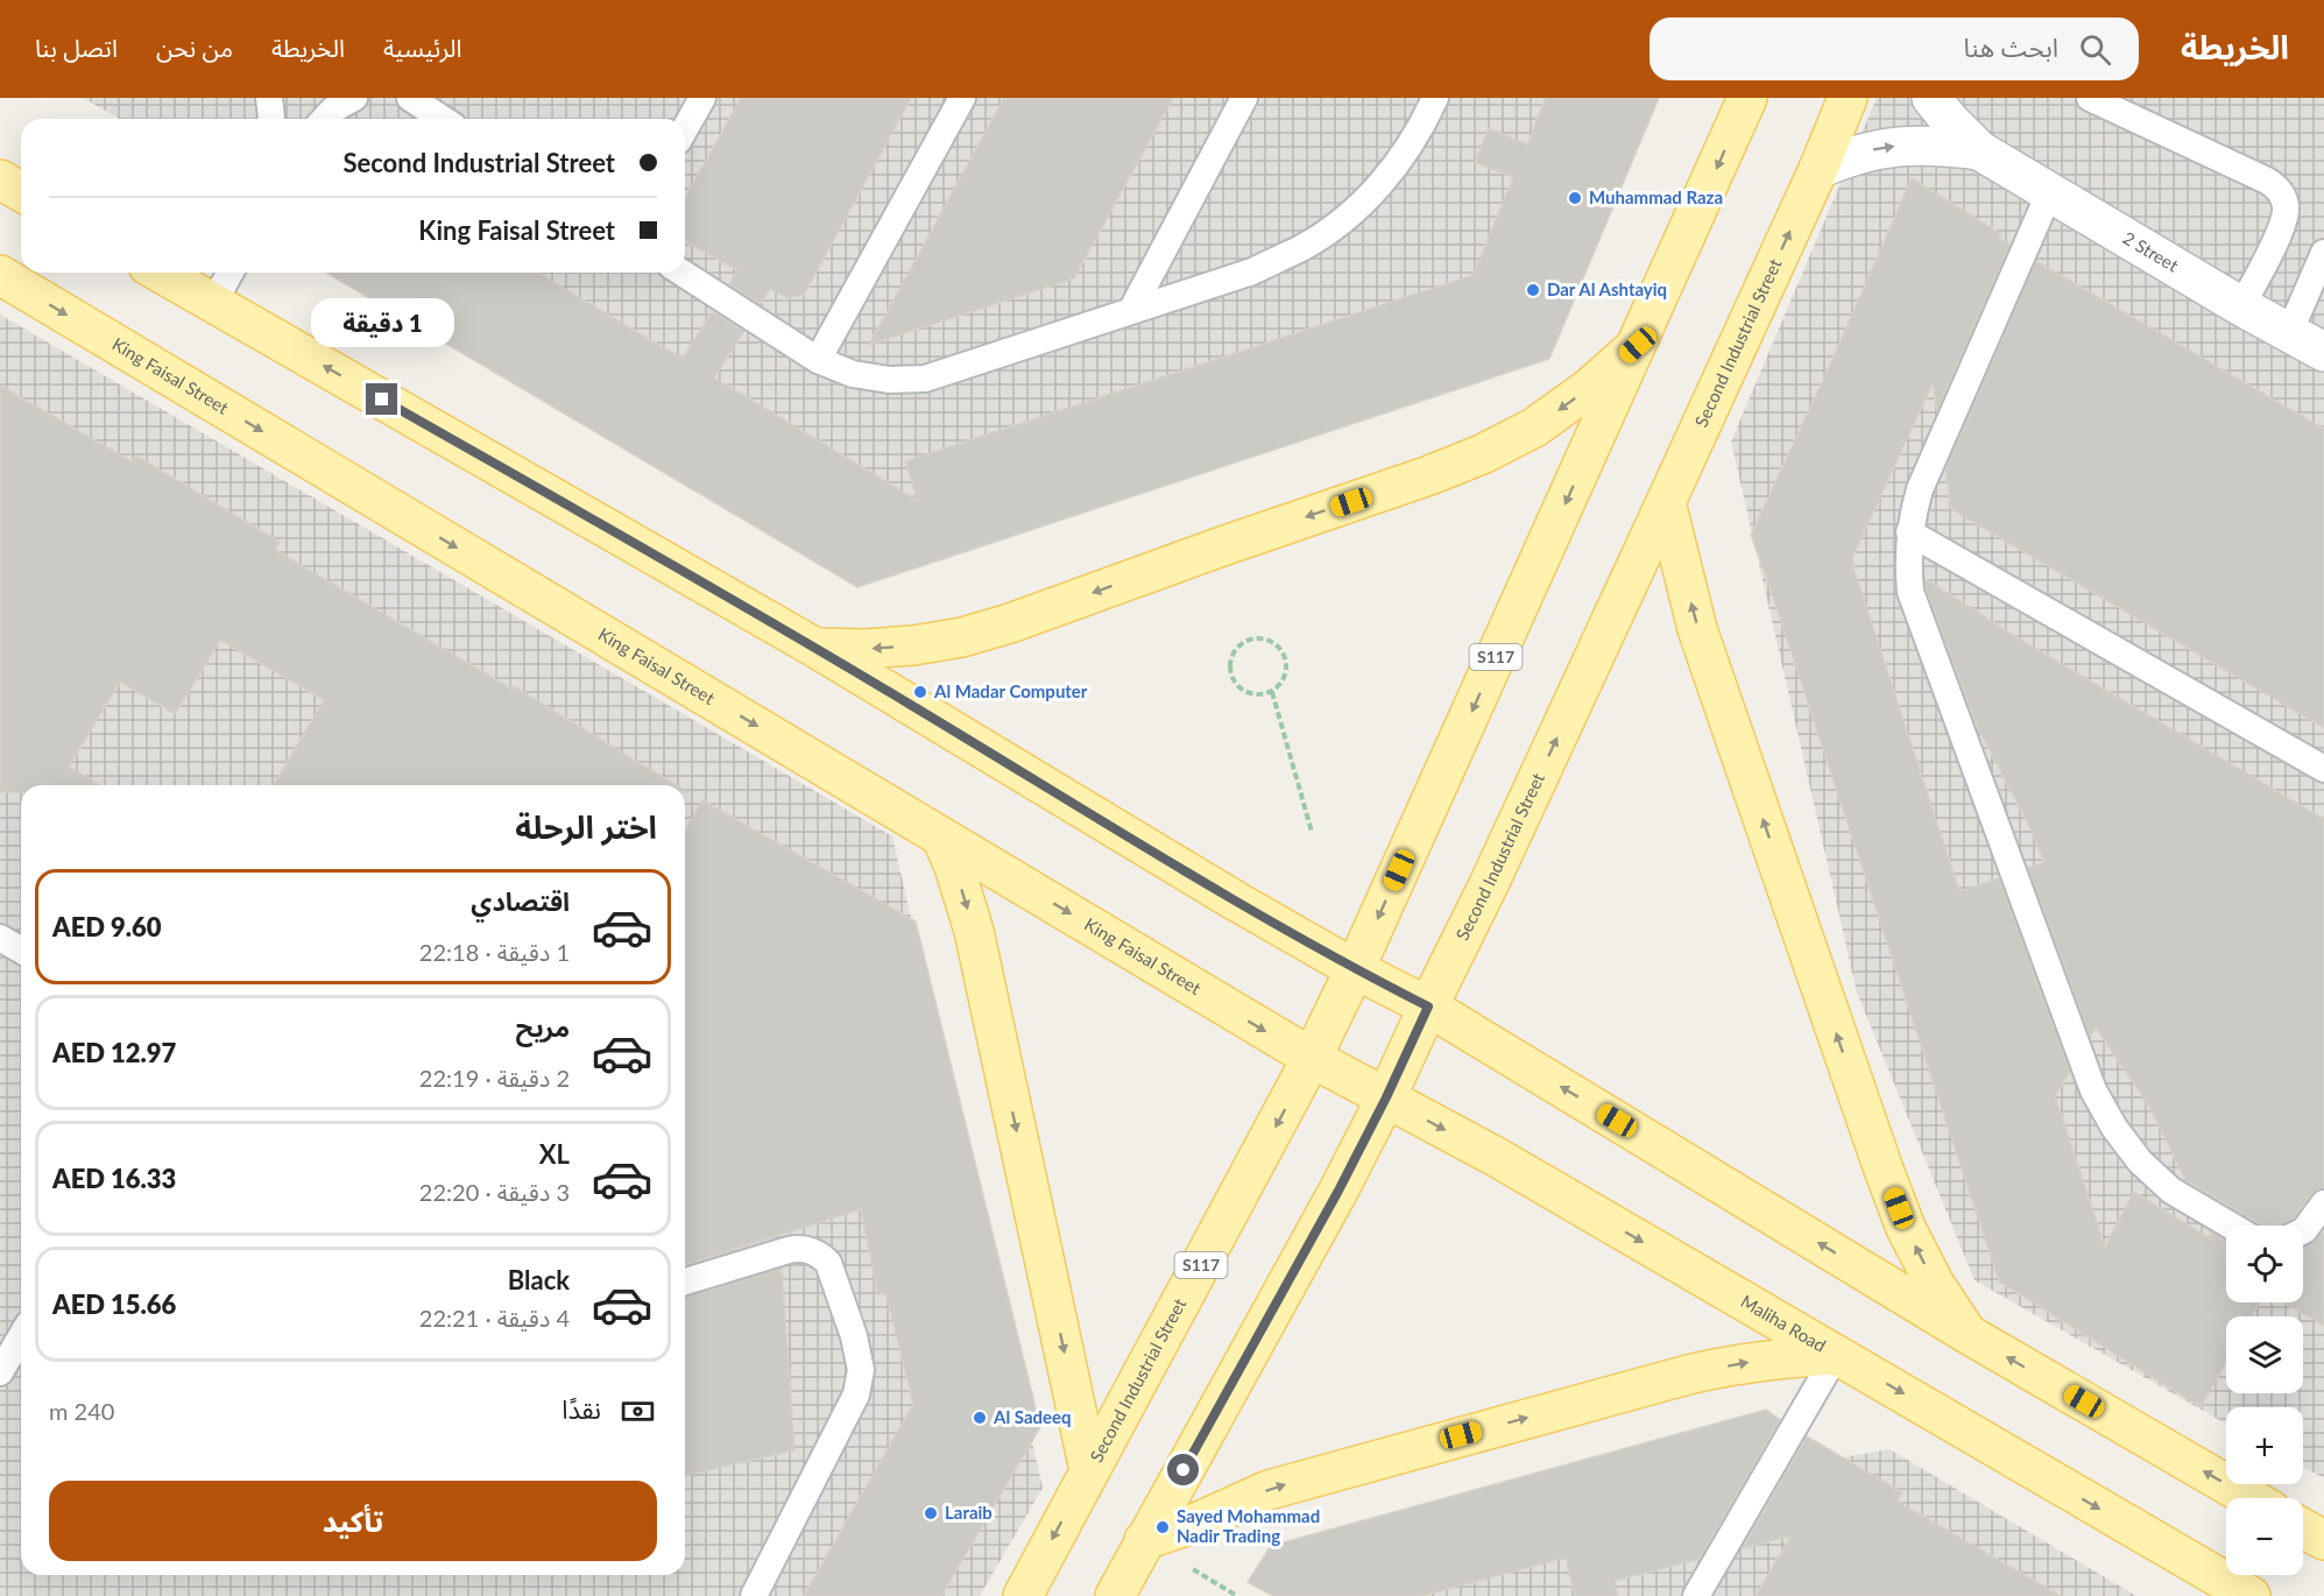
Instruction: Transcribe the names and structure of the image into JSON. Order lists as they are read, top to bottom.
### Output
{
  "streets": {
    "main road": [
      "Second Industrial Street",
      "King Faisal Street",
      "S117",
      "Maliha Road"
    ],
    "street": ["2 Street"]
  },
  "crossings": [
    ["2 Street", "Second Industrial Street"],
    ["Second Industrial Street", "King Faisal Street"],
    ["Second Industrial Street", "Maliha Road"],
    ["King Faisal Street", "Maliha Road"]
  ],
  "places": [
    "Muhammad Raza",
    "Dar Al Ashtayiq",
    "Al Madar Computer",
    "Al Sadeeq",
    "Laraib",
    "Sayed Mohammad Nadir Trading"
  ],
  "page": {
    "header": "الخريطة",
    "search": "ابحث هنا",
    "nav": [
      "الرئيسية",
      "الخريطة",
      "من نحن",
      "اتصل بنا"
    ],
    "banner": ["Second Industrial Street", "King Faisal Street"],
    "bubble": "1 دقيقة",
    "heading": "اختر الرحلة",
    "list": [
      {
        "name": "اقتصادي",
        "note": "1 دقيقة · 22:18",
        "value": "AED 9.60"
      },
      {
        "name": "مريح",
        "note": "2 دقيقة · 22:19",
        "value": "AED 12.97"
      },
      {
        "name": "XL",
        "note": "3 دقيقة · 22:20",
        "value": "AED 16.33"
      },
      {
        "name": "Black",
        "note": "4 دقيقة · 22:21",
        "value": "AED 15.66"
      }
    ],
    "map_buttons": ["+", "−"],
    "pay": ["نقدًا", "240 m"],
    "buttons": "تأكيد"
  }
}
